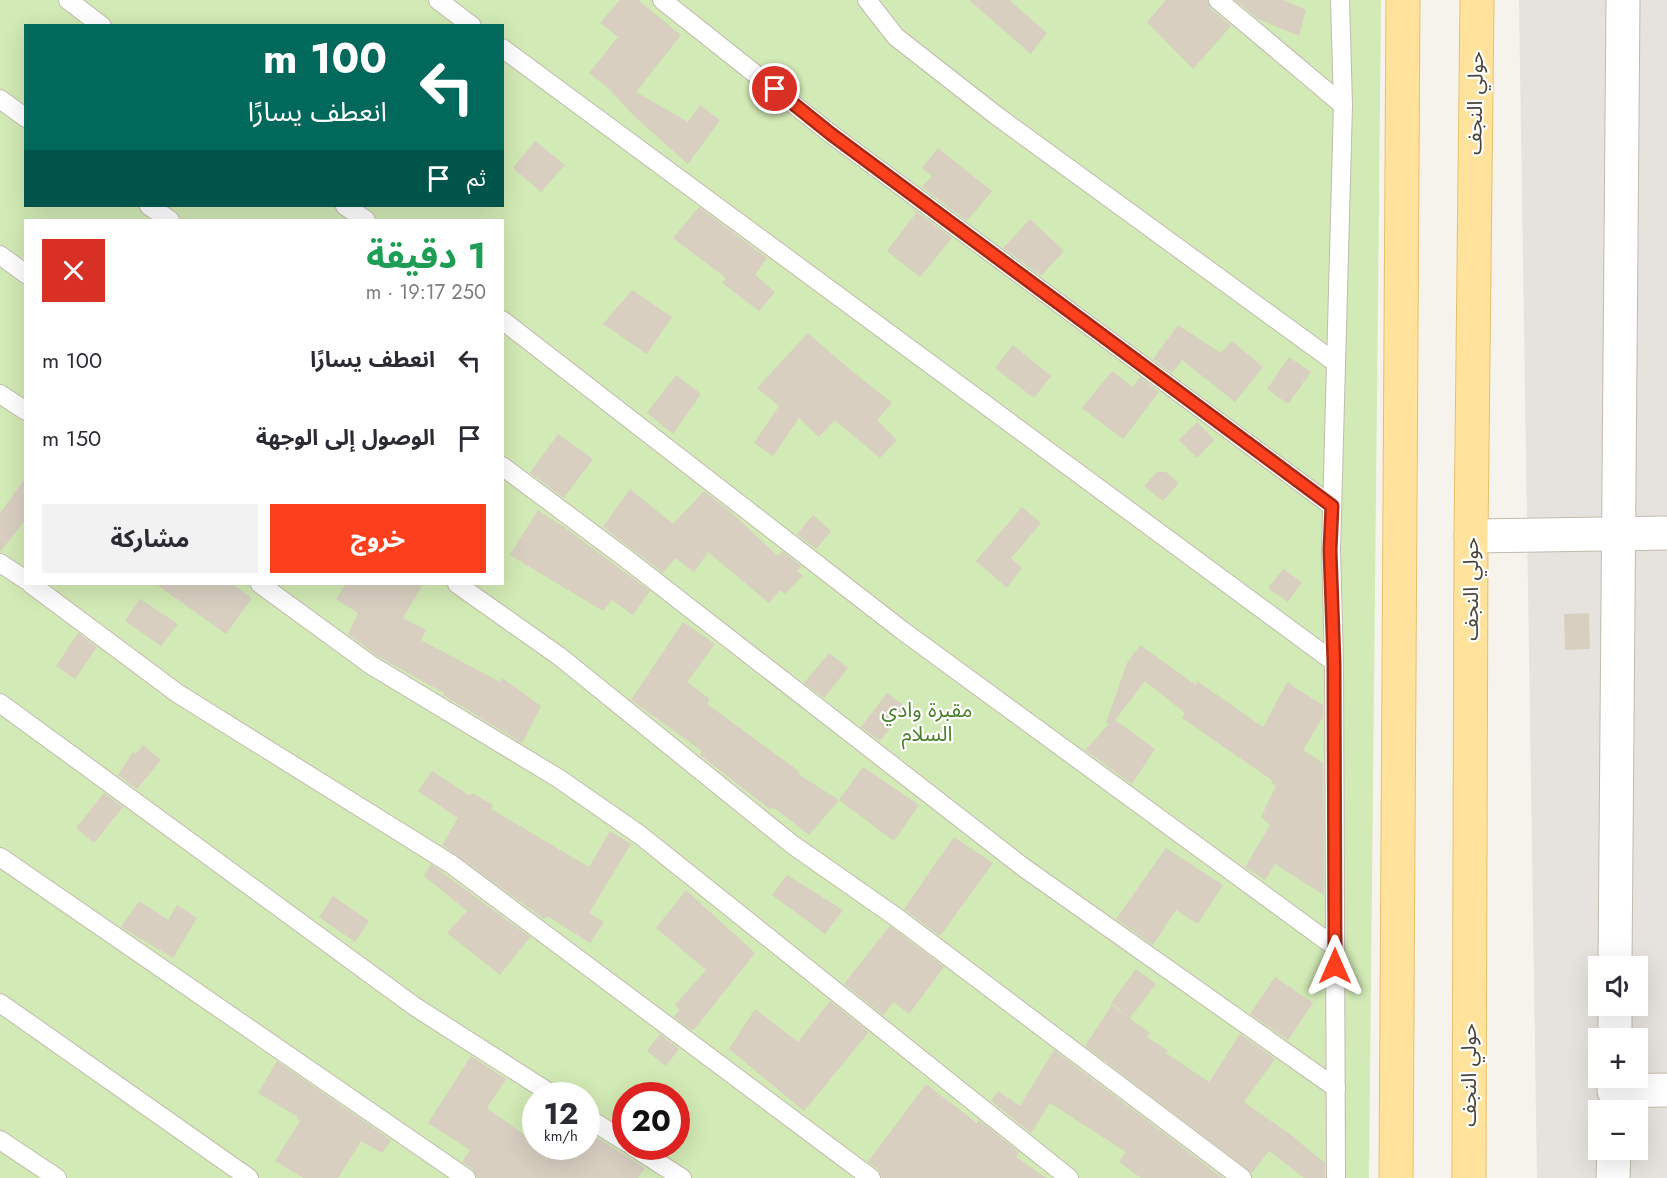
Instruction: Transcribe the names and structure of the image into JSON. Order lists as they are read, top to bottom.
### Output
{
  "streets": {
    "main road": ["حولي النجف"]
  },
  "parks": ["مقبرة وادي السلام"],
  "page": {
    "turn": ["100 m", "انعطف يسارًا"],
    "then": "ثم",
    "heading": ["1 دقيقة", "250 m · 19:17"],
    "list": [
      {
        "name": "انعطف يسارًا",
        "value": "100 m"
      },
      {
        "name": "الوصول إلى الوجهة",
        "value": "150 m"
      }
    ],
    "buttons": ["خروج", "مشاركة"],
    "map_buttons": ["+", "−"],
    "speed": "12 km/h",
    "limit": "20"
  }
}
